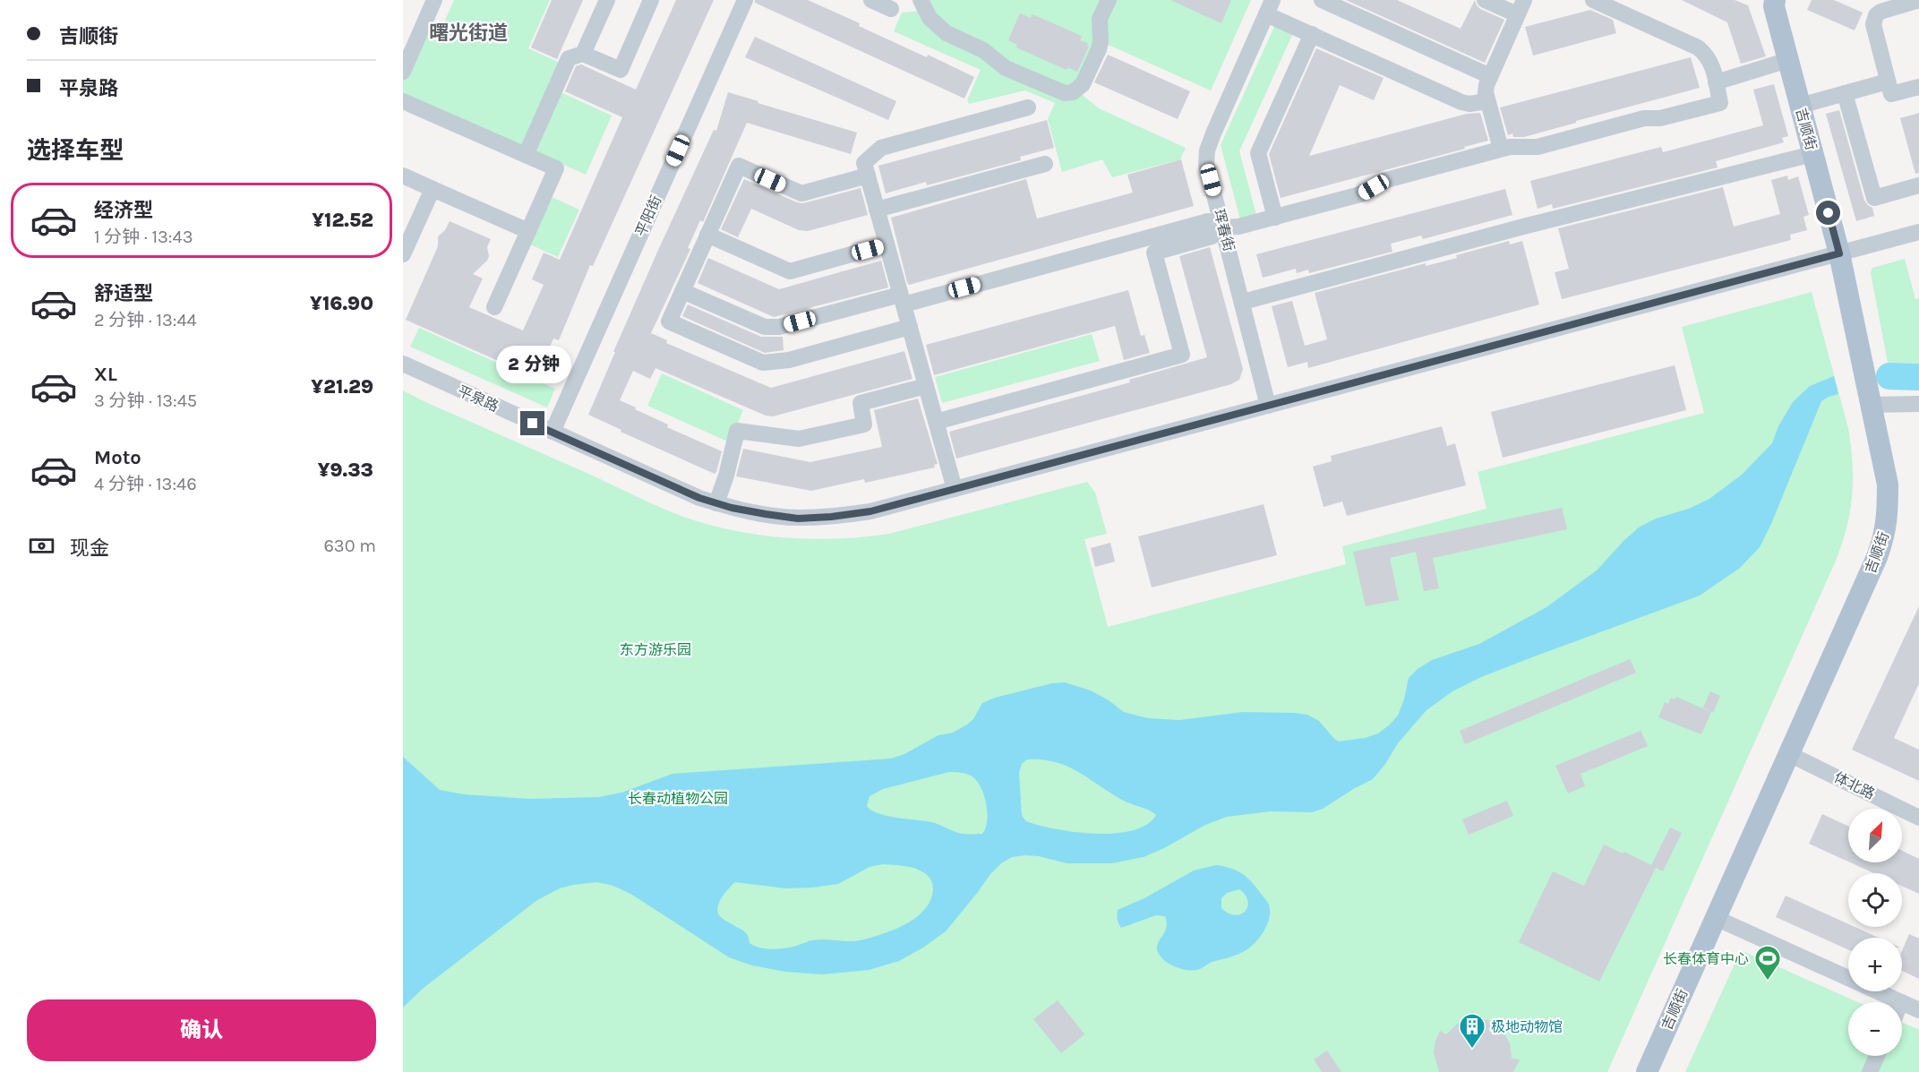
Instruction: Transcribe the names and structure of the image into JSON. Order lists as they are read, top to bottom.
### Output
{
  "streets": {
    "main road": ["吉顺街"],
    "street": [
      "平阳街",
      "珲春街",
      "平泉路",
      "体北路"
    ]
  },
  "crossings": [
    ["吉顺街", "平泉路"],
    ["吉顺街", "体北路"],
    ["平阳街", "平泉路"],
    ["珲春街", "平泉路"]
  ],
  "districts": ["曙光街道"],
  "parks": ["东方游乐园", "长春动植物公园"],
  "places": {
    "sports": ["长春体育中心"],
    "building": ["极地动物馆"]
  },
  "north": "top right",
  "page": {
    "banner": ["吉顺街", "平泉路"],
    "heading": "选择车型",
    "list": [
      {
        "name": "经济型",
        "note": "1 分钟 · 13:43",
        "value": "¥12.52"
      },
      {
        "name": "舒适型",
        "note": "2 分钟 · 13:44",
        "value": "¥16.90"
      },
      {
        "name": "XL",
        "note": "3 分钟 · 13:45",
        "value": "¥21.29"
      },
      {
        "name": "Moto",
        "note": "4 分钟 · 13:46",
        "value": "¥9.33"
      }
    ],
    "bubble": "2 分钟",
    "pay": ["现金", "630 m"],
    "map_buttons": ["+", "−"],
    "buttons": "确认"
  }
}
